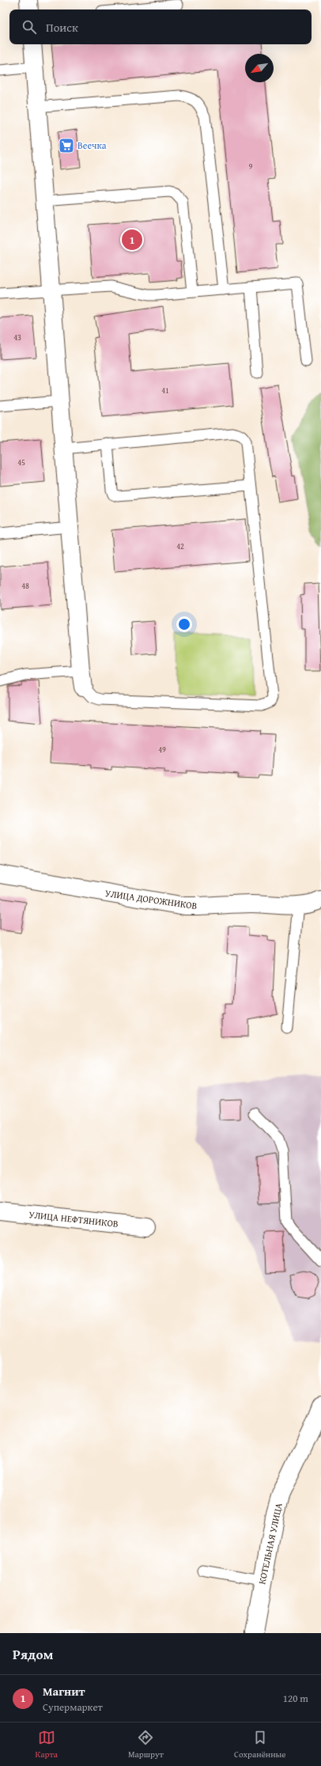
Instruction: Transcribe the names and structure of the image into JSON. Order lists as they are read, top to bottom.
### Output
{
  "streets": {
    "street": ["УЛИЦА ДОРОЖНИКОВ", "УЛИЦА НЕФТЯНИКОВ", "КОТЕЛЬНАЯ УЛИЦА"]
  },
  "places": {
    "supermarket": ["Веечка"]
  },
  "house_numbers": [
    "9",
    "43",
    "41",
    "45",
    "42",
    "48",
    "49"
  ],
  "north": "bottom left",
  "page": {
    "search": "Поиск",
    "pins": "1",
    "heading": "Рядом",
    "list": [
      {
        "mark": "1",
        "name": "Магнит",
        "note": "Супермаркет",
        "value": "120 m"
      }
    ],
    "nav": ["Карта", "Маршрут", "Сохранённые"]
  }
}
